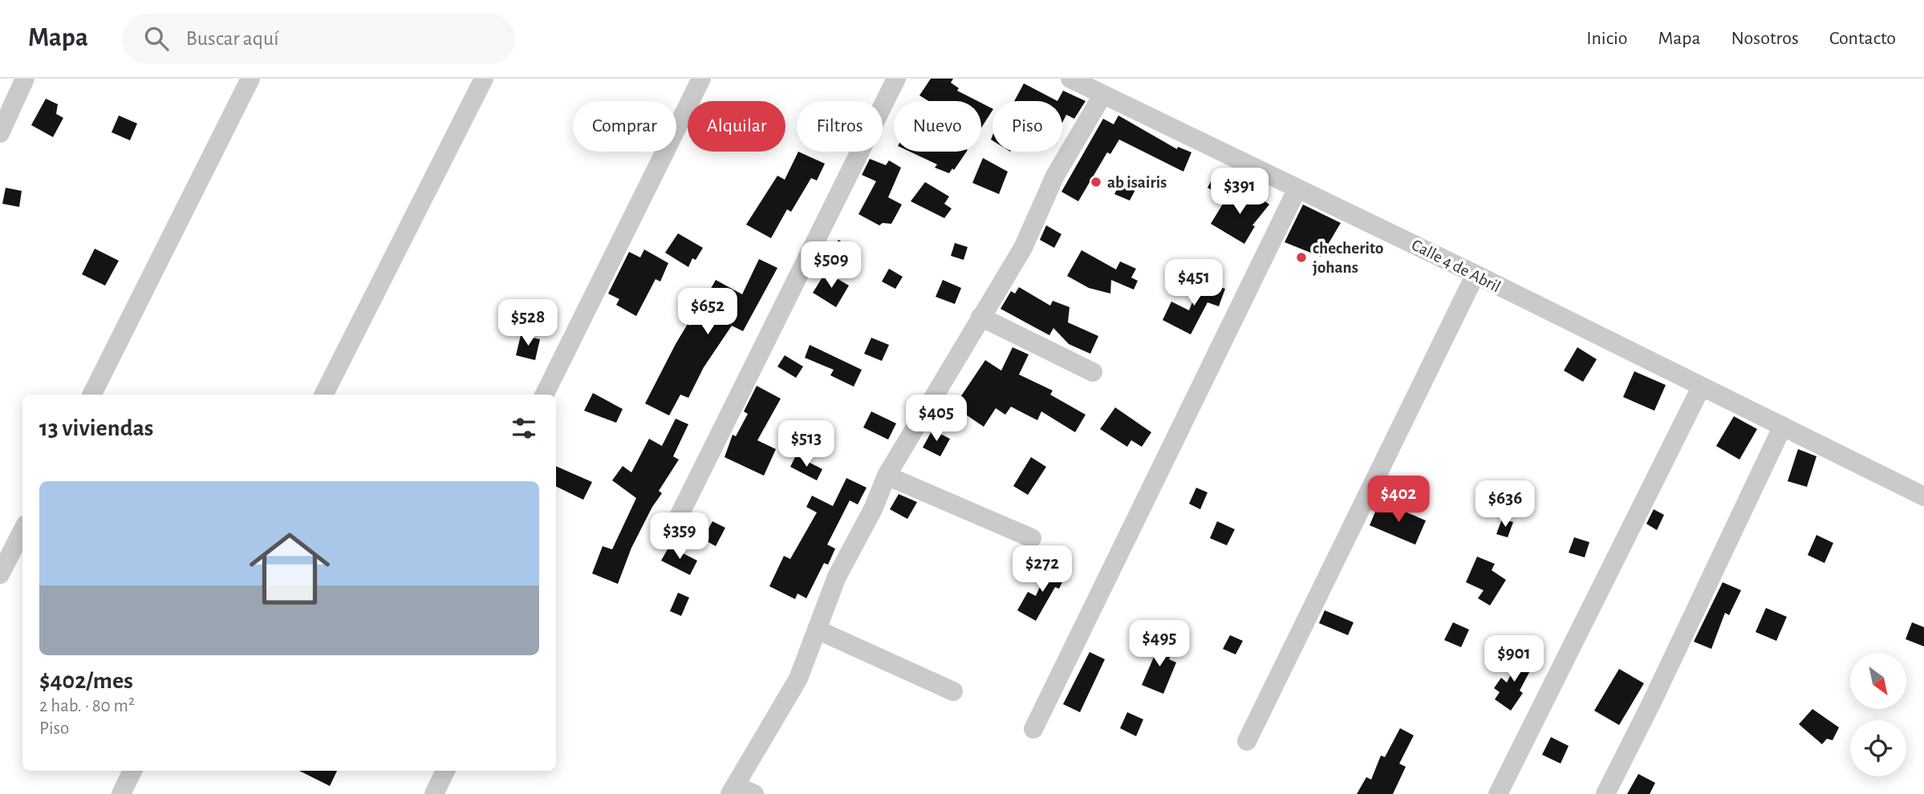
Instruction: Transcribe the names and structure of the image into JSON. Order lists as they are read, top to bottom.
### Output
{
  "streets": {
    "street": ["Calle 4 de Abril"]
  },
  "places": ["ab isairis", "checherito johans"],
  "north": "bottom right",
  "page": {
    "header": "Mapa",
    "search": "Buscar aquí",
    "nav": [
      "Inicio",
      "Mapa",
      "Nosotros",
      "Contacto"
    ],
    "chip": [
      "Comprar",
      "Alquilar",
      "Filtros",
      "Nuevo",
      "Piso"
    ],
    "price": [
      "$391",
      "$509",
      "$451",
      "$652",
      "$528",
      "$405",
      "$513",
      "$402",
      "$636",
      "$359",
      "$272",
      "$495",
      "$901"
    ],
    "heading": "13 viviendas",
    "list": [
      {
        "name": "$402/mes",
        "note": "2 hab. · 80 m² · Piso"
      }
    ]
  }
}
